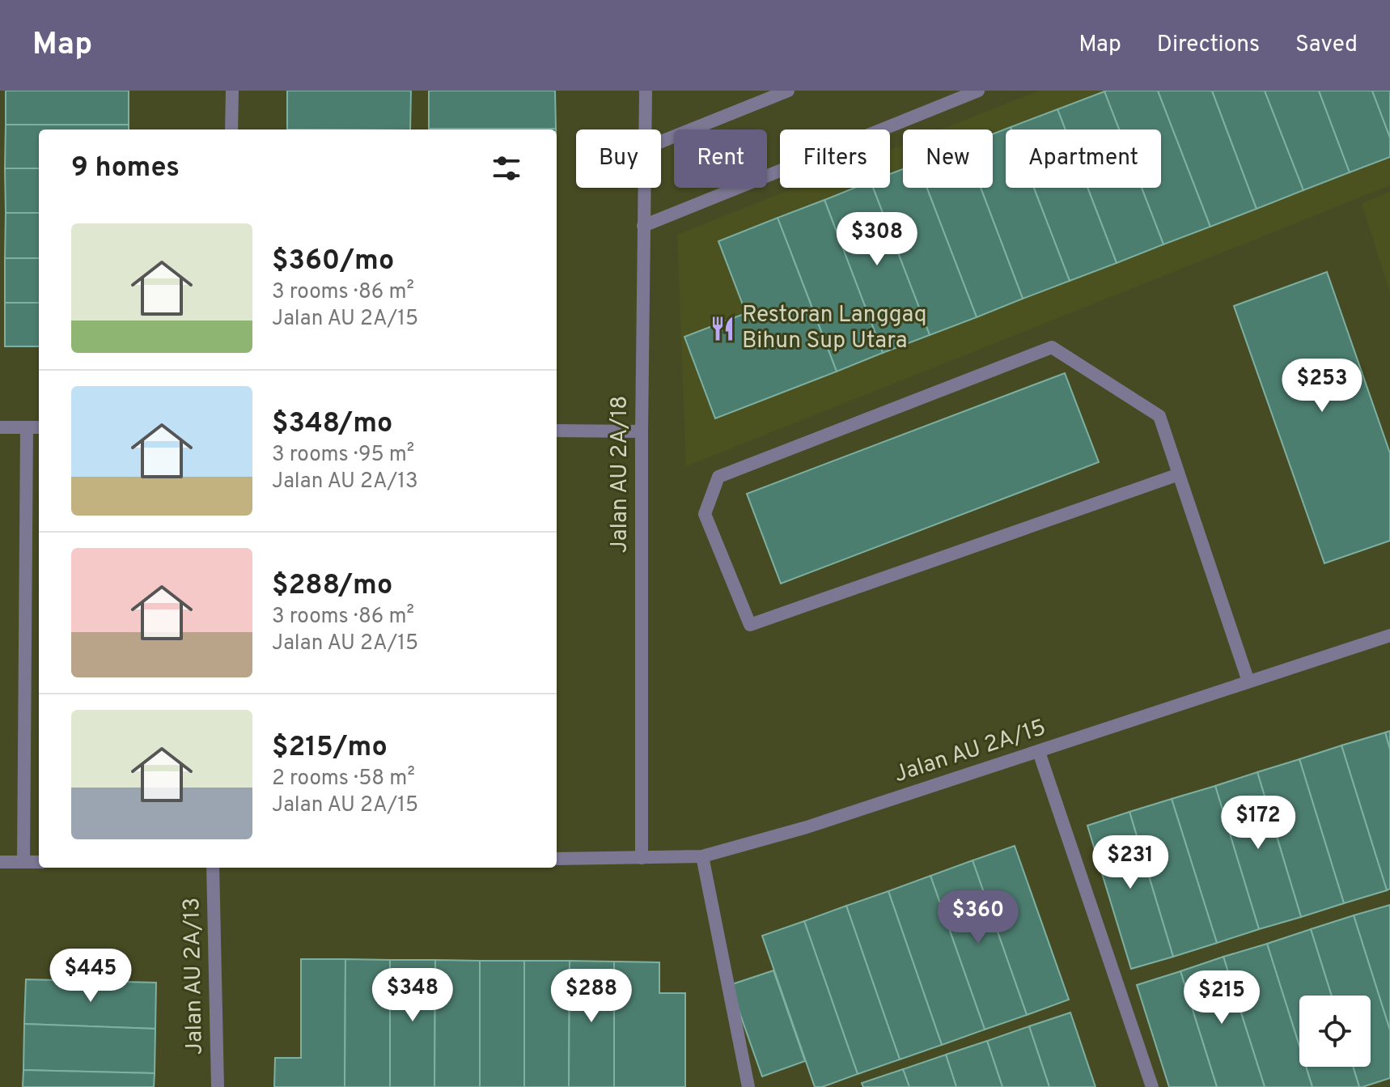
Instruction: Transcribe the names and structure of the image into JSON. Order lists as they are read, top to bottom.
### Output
{
  "streets": {
    "street": ["Jalan AU 2A/18", "Jalan AU 2A/15", "Jalan AU 2A/13"]
  },
  "crossings": [
    ["Jalan AU 2A/18", "Jalan AU 2A/15"]
  ],
  "places": {
    "restaurant": ["Restoran Langgaq Bihun Sup Utara"]
  },
  "page": {
    "header": "Map",
    "nav": ["Map", "Directions", "Saved"],
    "chip": [
      "Buy",
      "Rent",
      "Filters",
      "New",
      "Apartment"
    ],
    "heading": "9 homes",
    "list": [
      {
        "name": "$360/mo",
        "note": "3 rooms · 86 m² · Jalan AU 2A/15"
      },
      {
        "name": "$348/mo",
        "note": "3 rooms · 95 m² · Jalan AU 2A/13"
      },
      {
        "name": "$288/mo",
        "note": "3 rooms · 86 m² · Jalan AU 2A/15"
      },
      {
        "name": "$215/mo",
        "note": "2 rooms · 58 m² · Jalan AU 2A/15"
      }
    ],
    "price": [
      "$308",
      "$253",
      "$172",
      "$231",
      "$360",
      "$445",
      "$348",
      "$288",
      "$215"
    ]
  }
}
